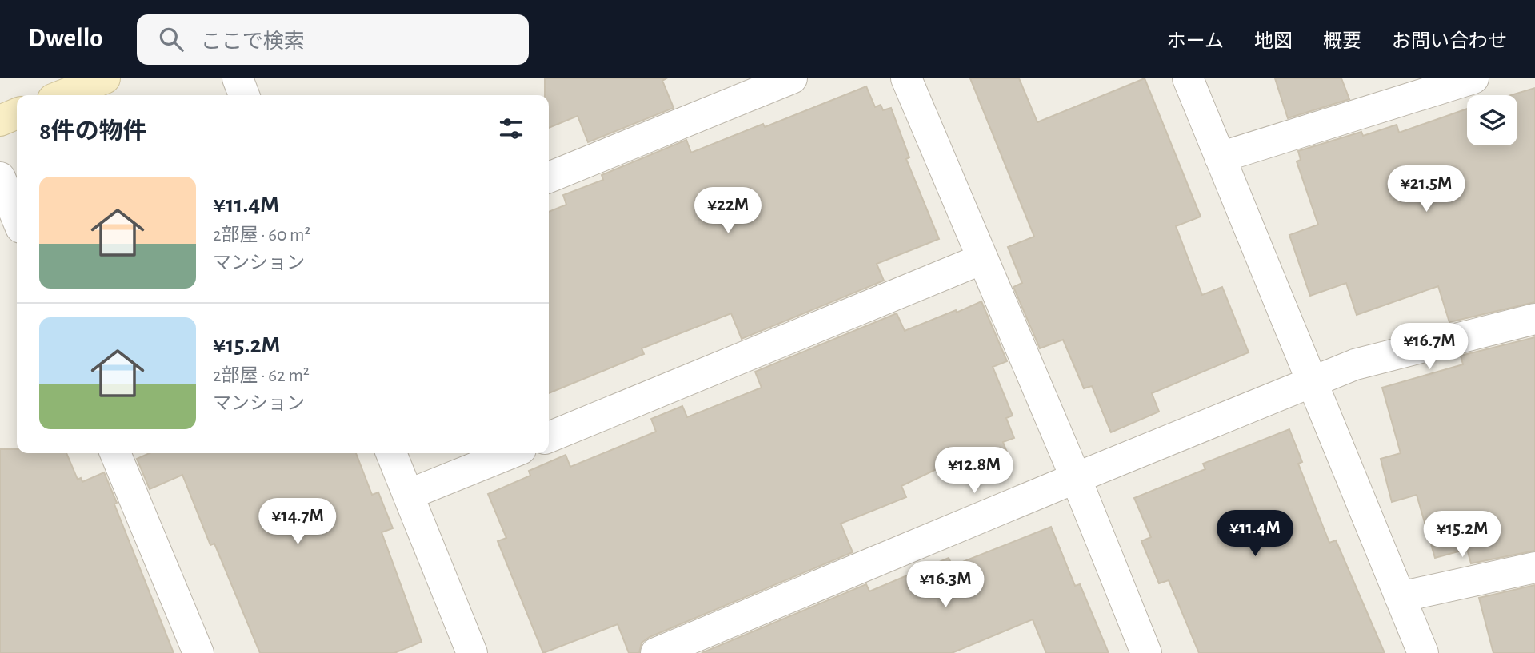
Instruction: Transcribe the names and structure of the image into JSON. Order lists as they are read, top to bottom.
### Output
{
  "page": {
    "header": "Dwello",
    "search": "ここで検索",
    "nav": [
      "ホーム",
      "地図",
      "概要",
      "お問い合わせ"
    ],
    "heading": "8件の物件",
    "list": [
      {
        "name": "¥11.4M",
        "note": "2部屋 · 60 m² · マンション"
      },
      {
        "name": "¥15.2M",
        "note": "2部屋 · 62 m² · マンション"
      }
    ],
    "price": [
      "¥21.5M",
      "¥22M",
      "¥16.7M",
      "¥12.8M",
      "¥14.7M",
      "¥11.4M",
      "¥15.2M",
      "¥16.3M"
    ]
  }
}
